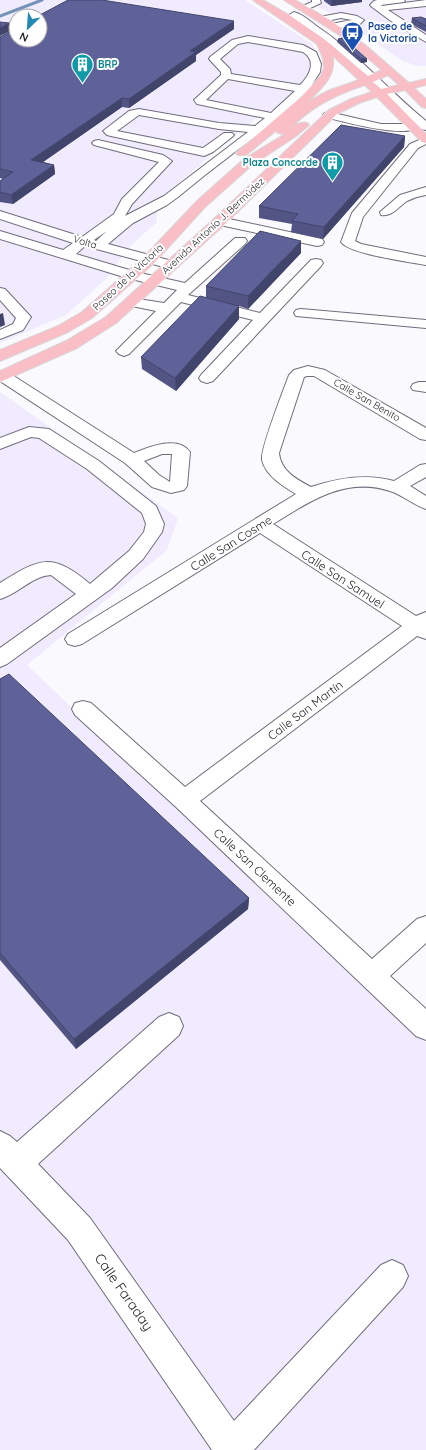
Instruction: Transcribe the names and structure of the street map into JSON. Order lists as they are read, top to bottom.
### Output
{
  "streets": {
    "main road": ["Avenida Antonio J. Bermúdez", "Paseo de la Victoria"],
    "street": [
      "Volta",
      "Calle San Benito",
      "Calle San Cosme",
      "Calle San Samuel",
      "Calle San Martín",
      "Calle San Clemente",
      "Calle Faraday"
    ]
  },
  "crossings": [
    ["Avenida Antonio J. Bermúdez", "Volta"],
    ["Avenida Antonio J. Bermúdez", "Paseo de la Victoria"],
    ["Volta", "Paseo de la Victoria"],
    ["Calle San Benito", "Calle San Cosme"],
    ["Calle San Cosme", "Calle San Samuel"],
    ["Calle San Samuel", "Calle San Martín"],
    ["Calle San Martín", "Calle San Clemente"]
  ],
  "places": {
    "bus stop": ["Paseo de la Victoria"],
    "building": ["BRP", "Plaza Concorde"]
  },
  "north": "bottom left"
}
